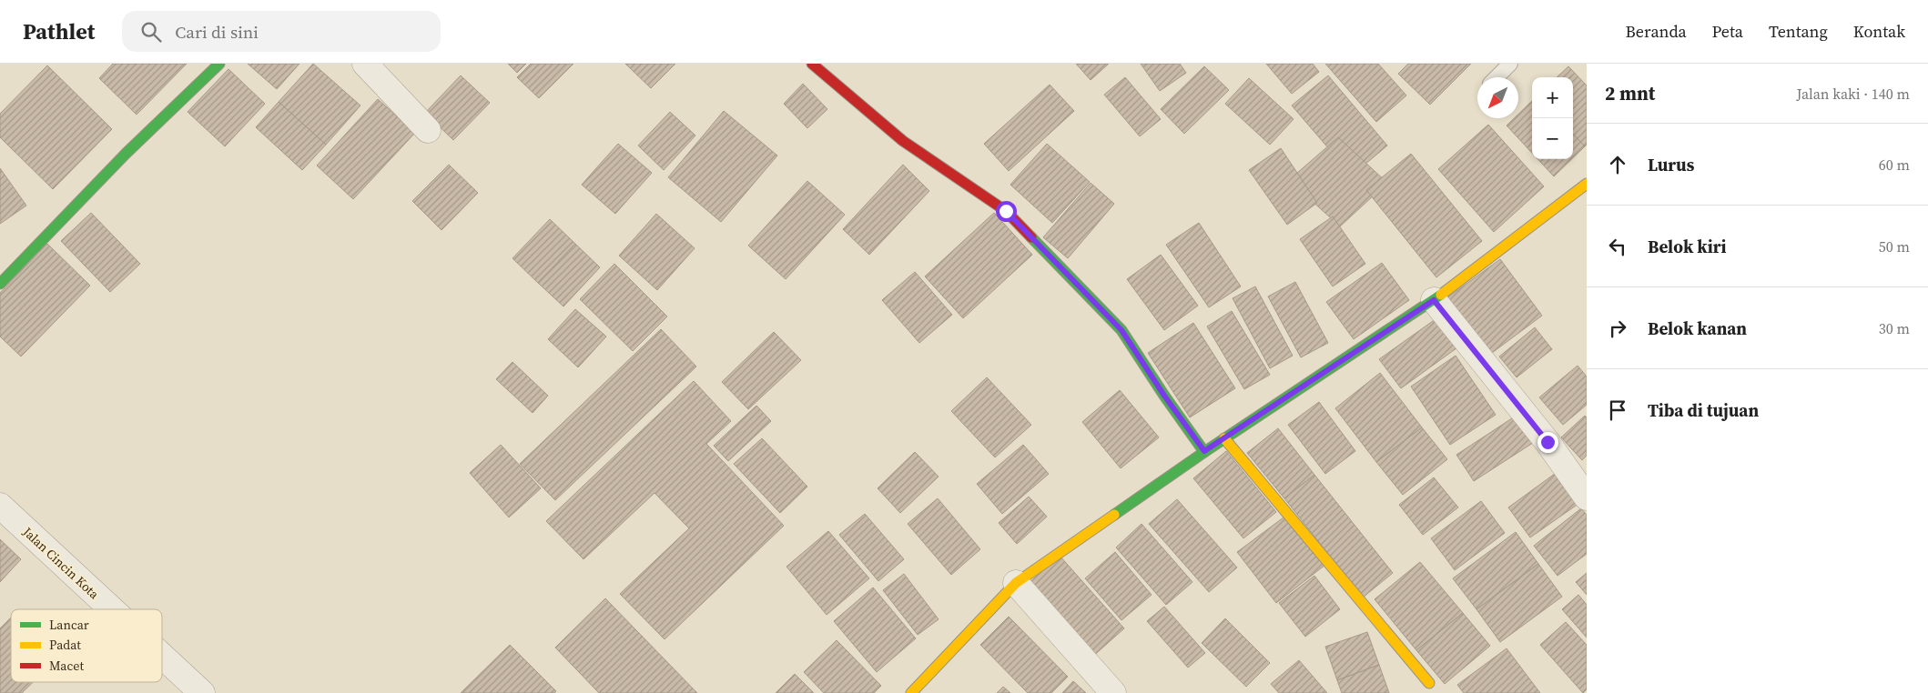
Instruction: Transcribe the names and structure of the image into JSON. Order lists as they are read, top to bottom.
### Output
{
  "streets": {
    "street": ["Jalan Cincin Kota"]
  },
  "legend": ["Lancar", "Padat", "Macet"],
  "north": "bottom left",
  "page": {
    "header": "Pathlet",
    "search": "Cari di sini",
    "nav": [
      "Beranda",
      "Peta",
      "Tentang",
      "Kontak"
    ],
    "heading": ["2 mnt", "Jalan kaki · 140 m"],
    "map_buttons": ["+", "−"],
    "list": [
      ["Lurus", "60 m"],
      ["Belok kiri", "50 m"],
      ["Belok kanan", "30 m"],
      "Tiba di tujuan"
    ]
  }
}
